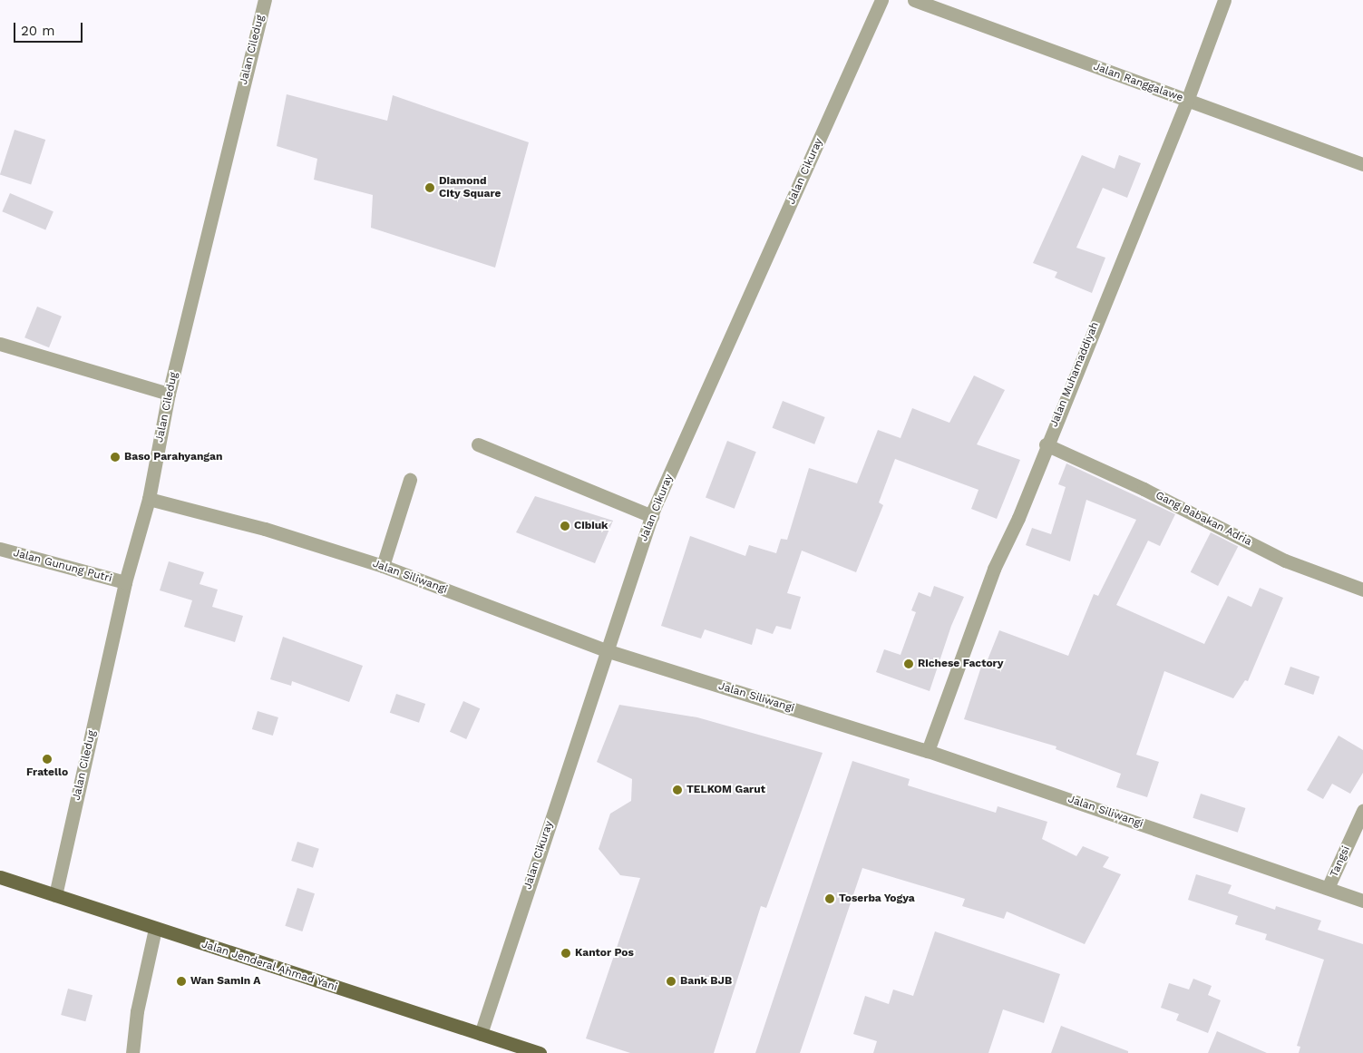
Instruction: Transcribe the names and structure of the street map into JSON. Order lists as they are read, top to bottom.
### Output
{
  "streets": {
    "main road": ["Jalan Jenderal Ahmad Yani"],
    "street": [
      "Jalan Ciledug",
      "Jalan Ranggalawe",
      "Jalan Cikuray",
      "Jalan Muhamaddiyah",
      "Gang Babakan Adria",
      "Jalan Gunung Putri",
      "Jalan Siliwangi",
      "Tangsi"
    ]
  },
  "crossings": [
    ["Jalan Ciledug", "Jalan Gunung Putri"],
    ["Jalan Ciledug", "Jalan Siliwangi"],
    ["Jalan Ciledug", "Jalan Jenderal Ahmad Yani"],
    ["Jalan Ranggalawe", "Jalan Muhamaddiyah"],
    ["Jalan Cikuray", "Jalan Siliwangi"],
    ["Jalan Cikuray", "Jalan Jenderal Ahmad Yani"],
    ["Jalan Muhamaddiyah", "Gang Babakan Adria"],
    ["Jalan Muhamaddiyah", "Jalan Siliwangi"],
    ["Jalan Siliwangi", "Tangsi"]
  ],
  "places": [
    "Diamond City Square",
    "Baso Parahyangan",
    "Cibiuk",
    "Richese Factory",
    "Fratello",
    "TELKOM Garut",
    "Toserba Yogya",
    "Kantor Pos",
    "Wan Samin A",
    "Bank BJB"
  ],
  "scale_bar": "20 m"
}
